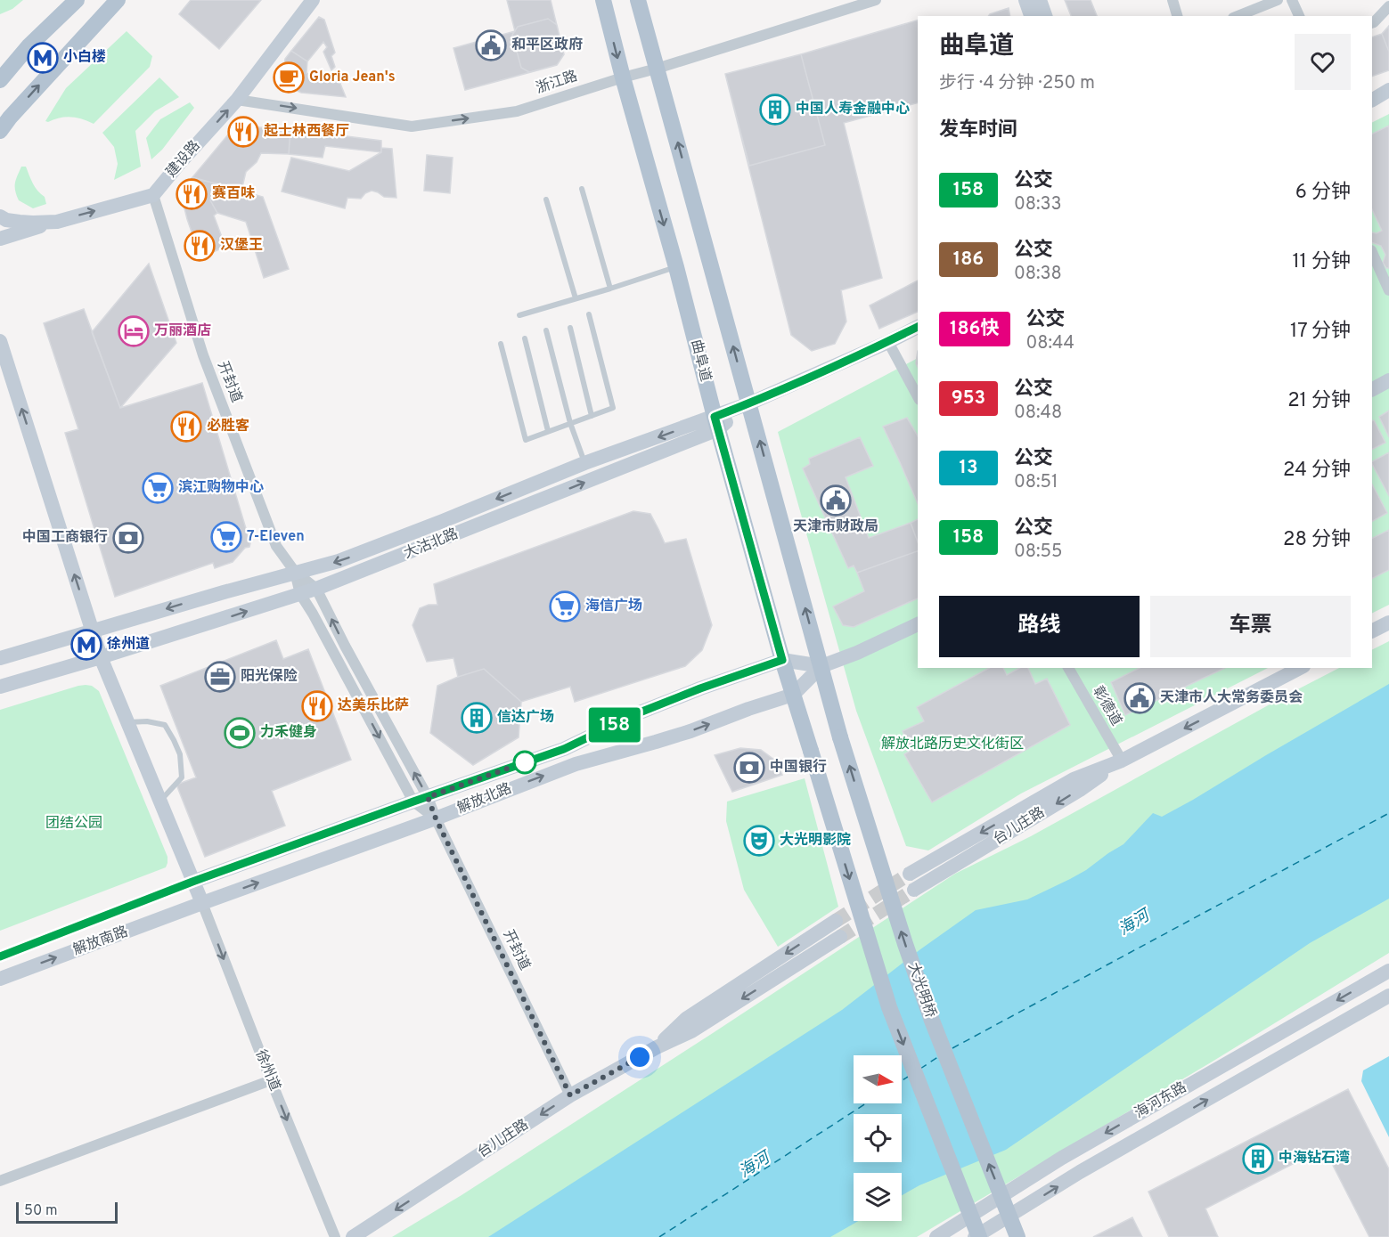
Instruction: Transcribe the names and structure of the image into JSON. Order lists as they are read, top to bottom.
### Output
{
  "streets": {
    "main road": [
      "建设路",
      "曲阜道",
      "大沽北路",
      "解放北路",
      "台儿庄路",
      "解放南路",
      "大光明桥",
      "海河东路"
    ],
    "street": [
      "浙江路",
      "开封道",
      "彰德道",
      "徐州道"
    ]
  },
  "crossings": [
    ["浙江路", "建设路"],
    ["浙江路", "曲阜道"],
    ["建设路", "开封道"],
    ["曲阜道", "大沽北路"],
    ["曲阜道", "解放北路"],
    ["开封道", "大沽北路"],
    ["开封道", "解放北路"],
    ["开封道", "台儿庄路"],
    ["彰德道", "台儿庄路"],
    ["解放北路", "解放南路"],
    ["解放北路", "大光明桥"],
    ["解放北路", "徐州道"],
    ["解放南路", "徐州道"]
  ],
  "one_way": [
    "浙江路",
    "建设路",
    "台儿庄路",
    "大光明桥",
    "徐州道"
  ],
  "water": ["海河"],
  "parks": ["解放北路历史文化街区", "团结公园"],
  "places": {
    "public building": ["和平区政府", "天津市财政局", "天津市人大常务委员会"],
    "metro station": ["小白楼", "徐州道"],
    "cafe": ["Gloria Jean's"],
    "building": ["中国人寿金融中心", "信达广场", "中海钻石湾"],
    "restaurant": [
      "起士林西餐厅",
      "赛百味",
      "汉堡王",
      "必胜客",
      "达美乐比萨"
    ],
    "hotel": ["万丽酒店"],
    "supermarket": ["滨江购物中心", "7-Eleven", "海信广场"],
    "bank": ["中国工商银行", "中国银行"],
    "office": ["阳光保险"],
    "sports": ["力禾健身"],
    "theatre": ["大光明影院"]
  },
  "lines": ["bus line 158"],
  "scale_bar": "50 m",
  "north": "right",
  "page": {
    "on_map": "158",
    "heading": [
      ["曲阜道", "步行 · 4 分钟 · 250 m"],
      "发车时间"
    ],
    "list": [
      {
        "mark": "158",
        "name": "公交",
        "note": "08:33",
        "value": "6 分钟"
      },
      {
        "mark": "186",
        "name": "公交",
        "note": "08:38",
        "value": "11 分钟"
      },
      {
        "mark": "186快",
        "name": "公交",
        "note": "08:44",
        "value": "17 分钟"
      },
      {
        "mark": "953",
        "name": "公交",
        "note": "08:48",
        "value": "21 分钟"
      },
      {
        "mark": "13",
        "name": "公交",
        "note": "08:51",
        "value": "24 分钟"
      },
      {
        "mark": "158",
        "name": "公交",
        "note": "08:55",
        "value": "28 分钟"
      }
    ],
    "buttons": ["路线", "车票"],
    "scale": "50 m"
  }
}
